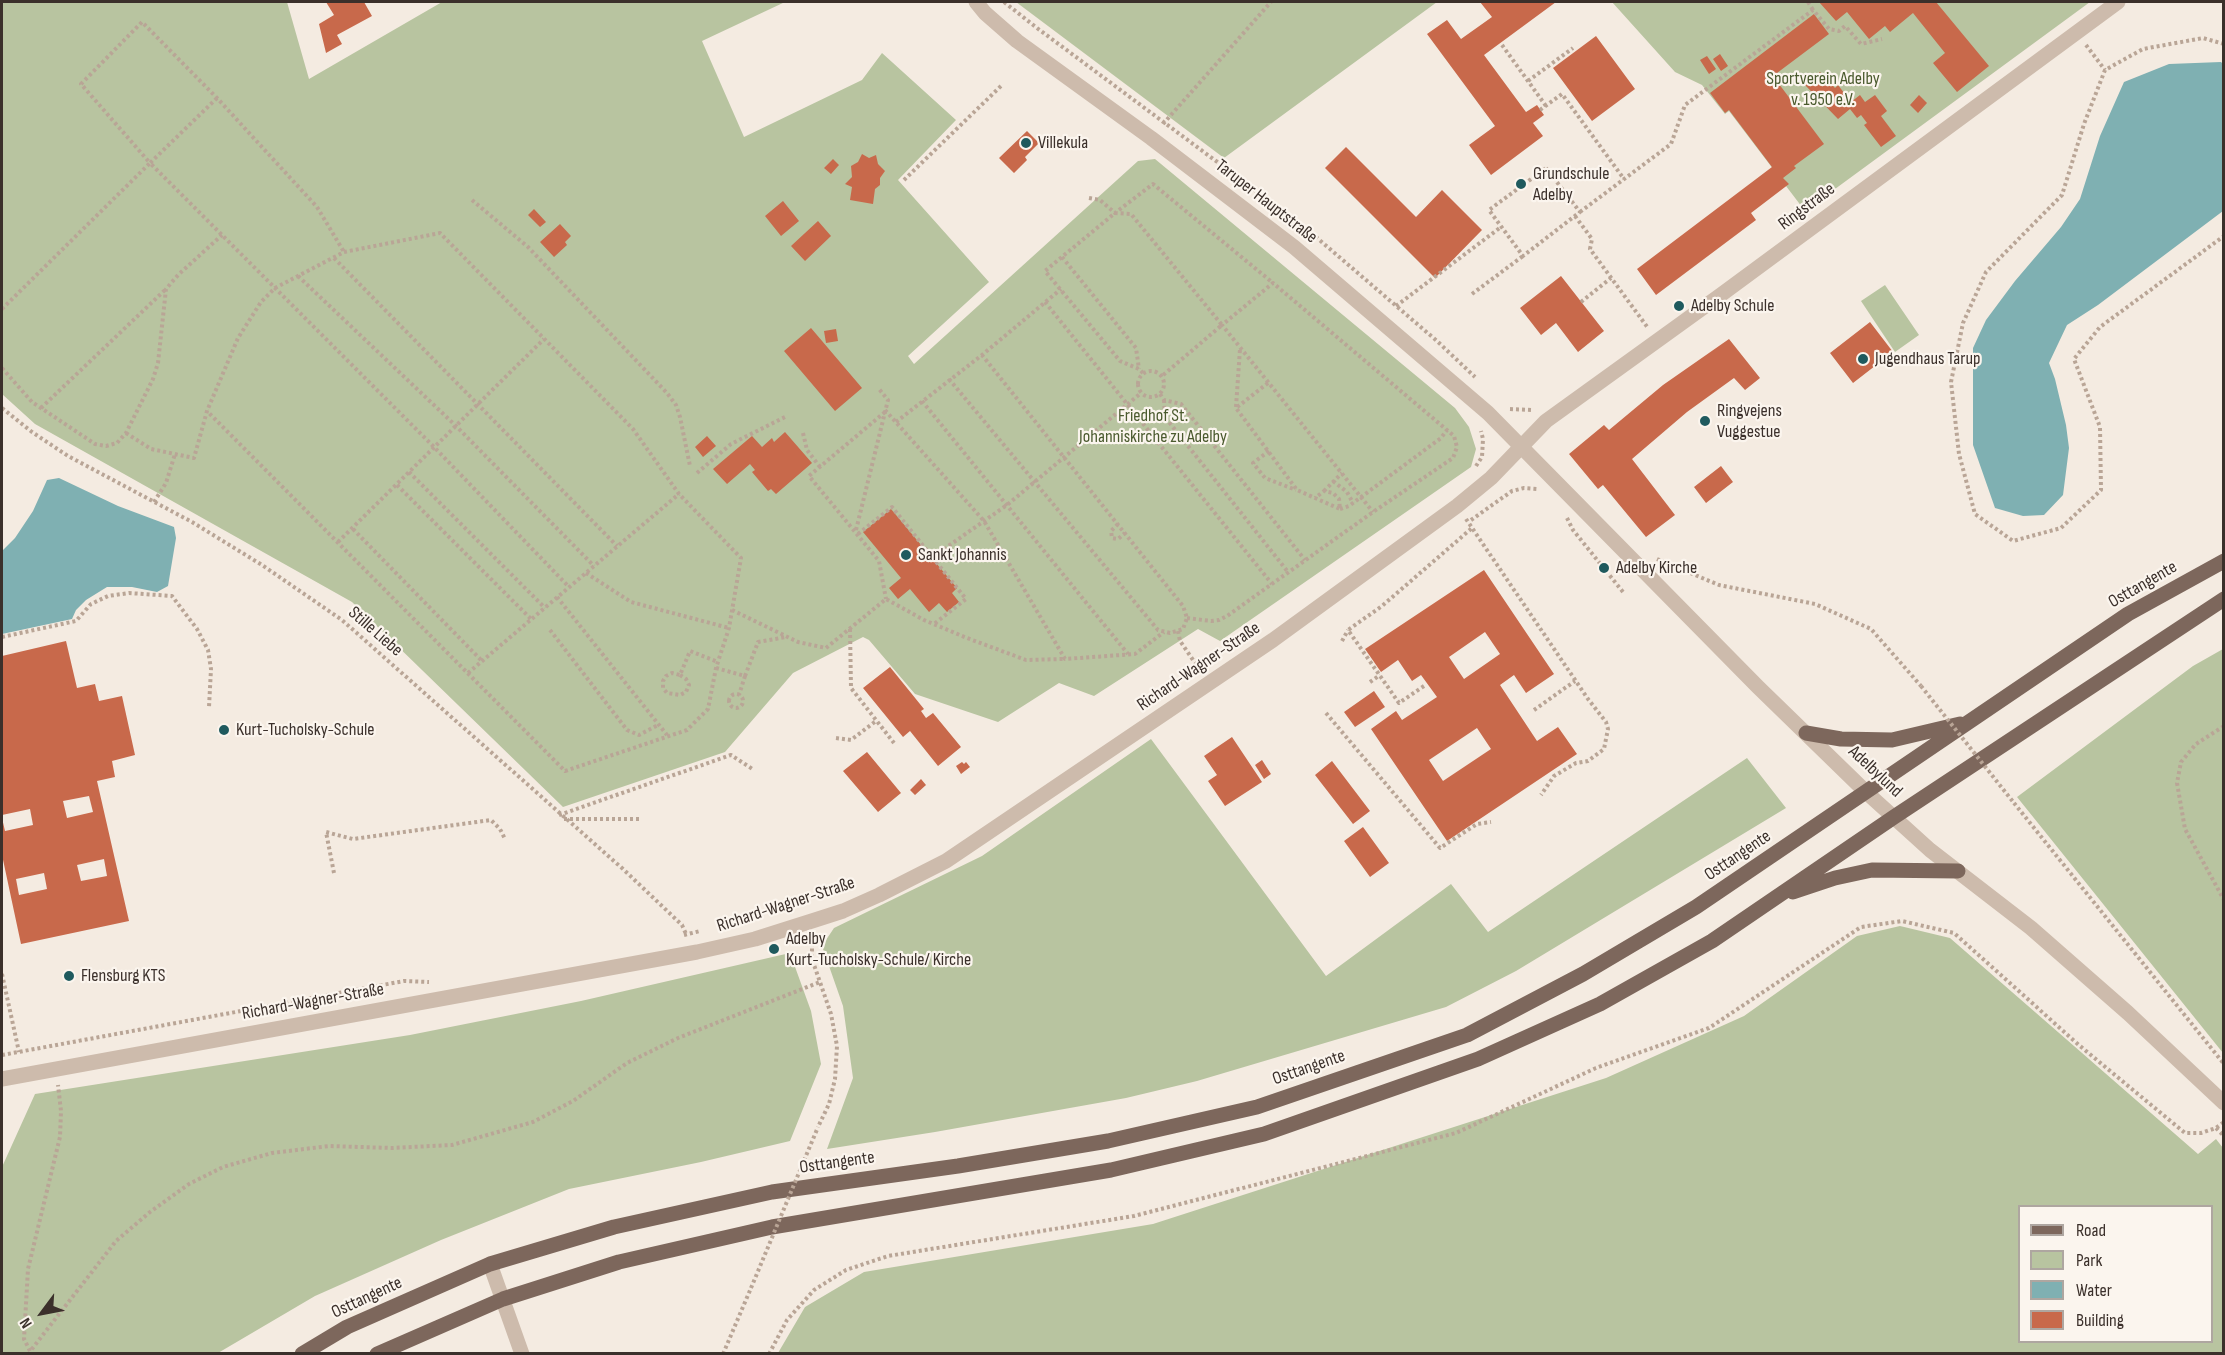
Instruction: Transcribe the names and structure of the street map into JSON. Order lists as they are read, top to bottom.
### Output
{
  "streets": {
    "main road": ["Osttangente"],
    "street": [
      "Taruper Hauptstraße",
      "Ringstraße",
      "Richard-Wagner-Straße",
      "Adelbylund"
    ],
    "path": ["Stille Liebe"]
  },
  "crossings": [
    ["Taruper Hauptstraße", "Ringstraße"],
    ["Taruper Hauptstraße", "Richard-Wagner-Straße"],
    ["Taruper Hauptstraße", "Adelbylund"],
    ["Ringstraße", "Richard-Wagner-Straße"],
    ["Ringstraße", "Adelbylund"],
    ["Osttangente", "Adelbylund"],
    ["Richard-Wagner-Straße", "Adelbylund"]
  ],
  "parks": ["Sportverein Adelby v. 1950 e.V.", "Friedhof St. Johanniskirche zu Adelby"],
  "places": [
    "Villekula",
    "Grundschule Adelby",
    "Adelby Schule",
    "Jugendhaus Tarup",
    "Ringvejens Vuggestue",
    "Sankt Johannis",
    "Adelby Kirche",
    "Kurt-Tucholsky-Schule",
    "Adelby Kurt-Tucholsky-Schule/ Kirche",
    "Flensburg KTS"
  ],
  "legend": [
    "Road",
    "Park",
    "Water",
    "Building"
  ],
  "north": "bottom left"
}
